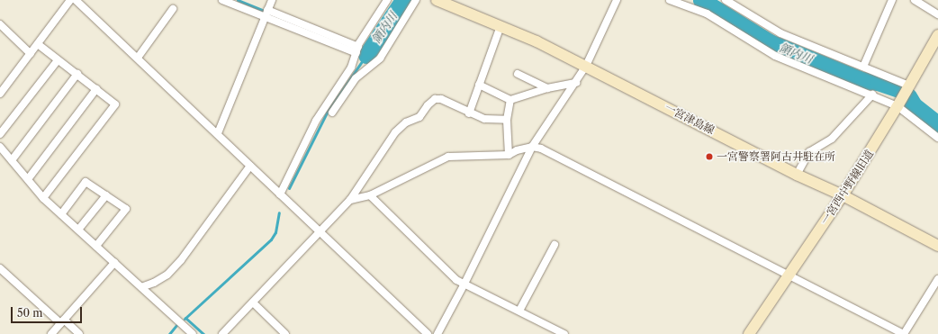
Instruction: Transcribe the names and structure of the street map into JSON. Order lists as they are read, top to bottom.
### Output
{
  "streets": {
    "main road": ["一宮津島線", "一宮西中野線旧道"]
  },
  "crossings": [
    ["一宮津島線", "一宮西中野線旧道"]
  ],
  "water": ["領内川"],
  "places": ["一宮警察署阿古井駐在所"],
  "scale_bar": "50 m"
}
